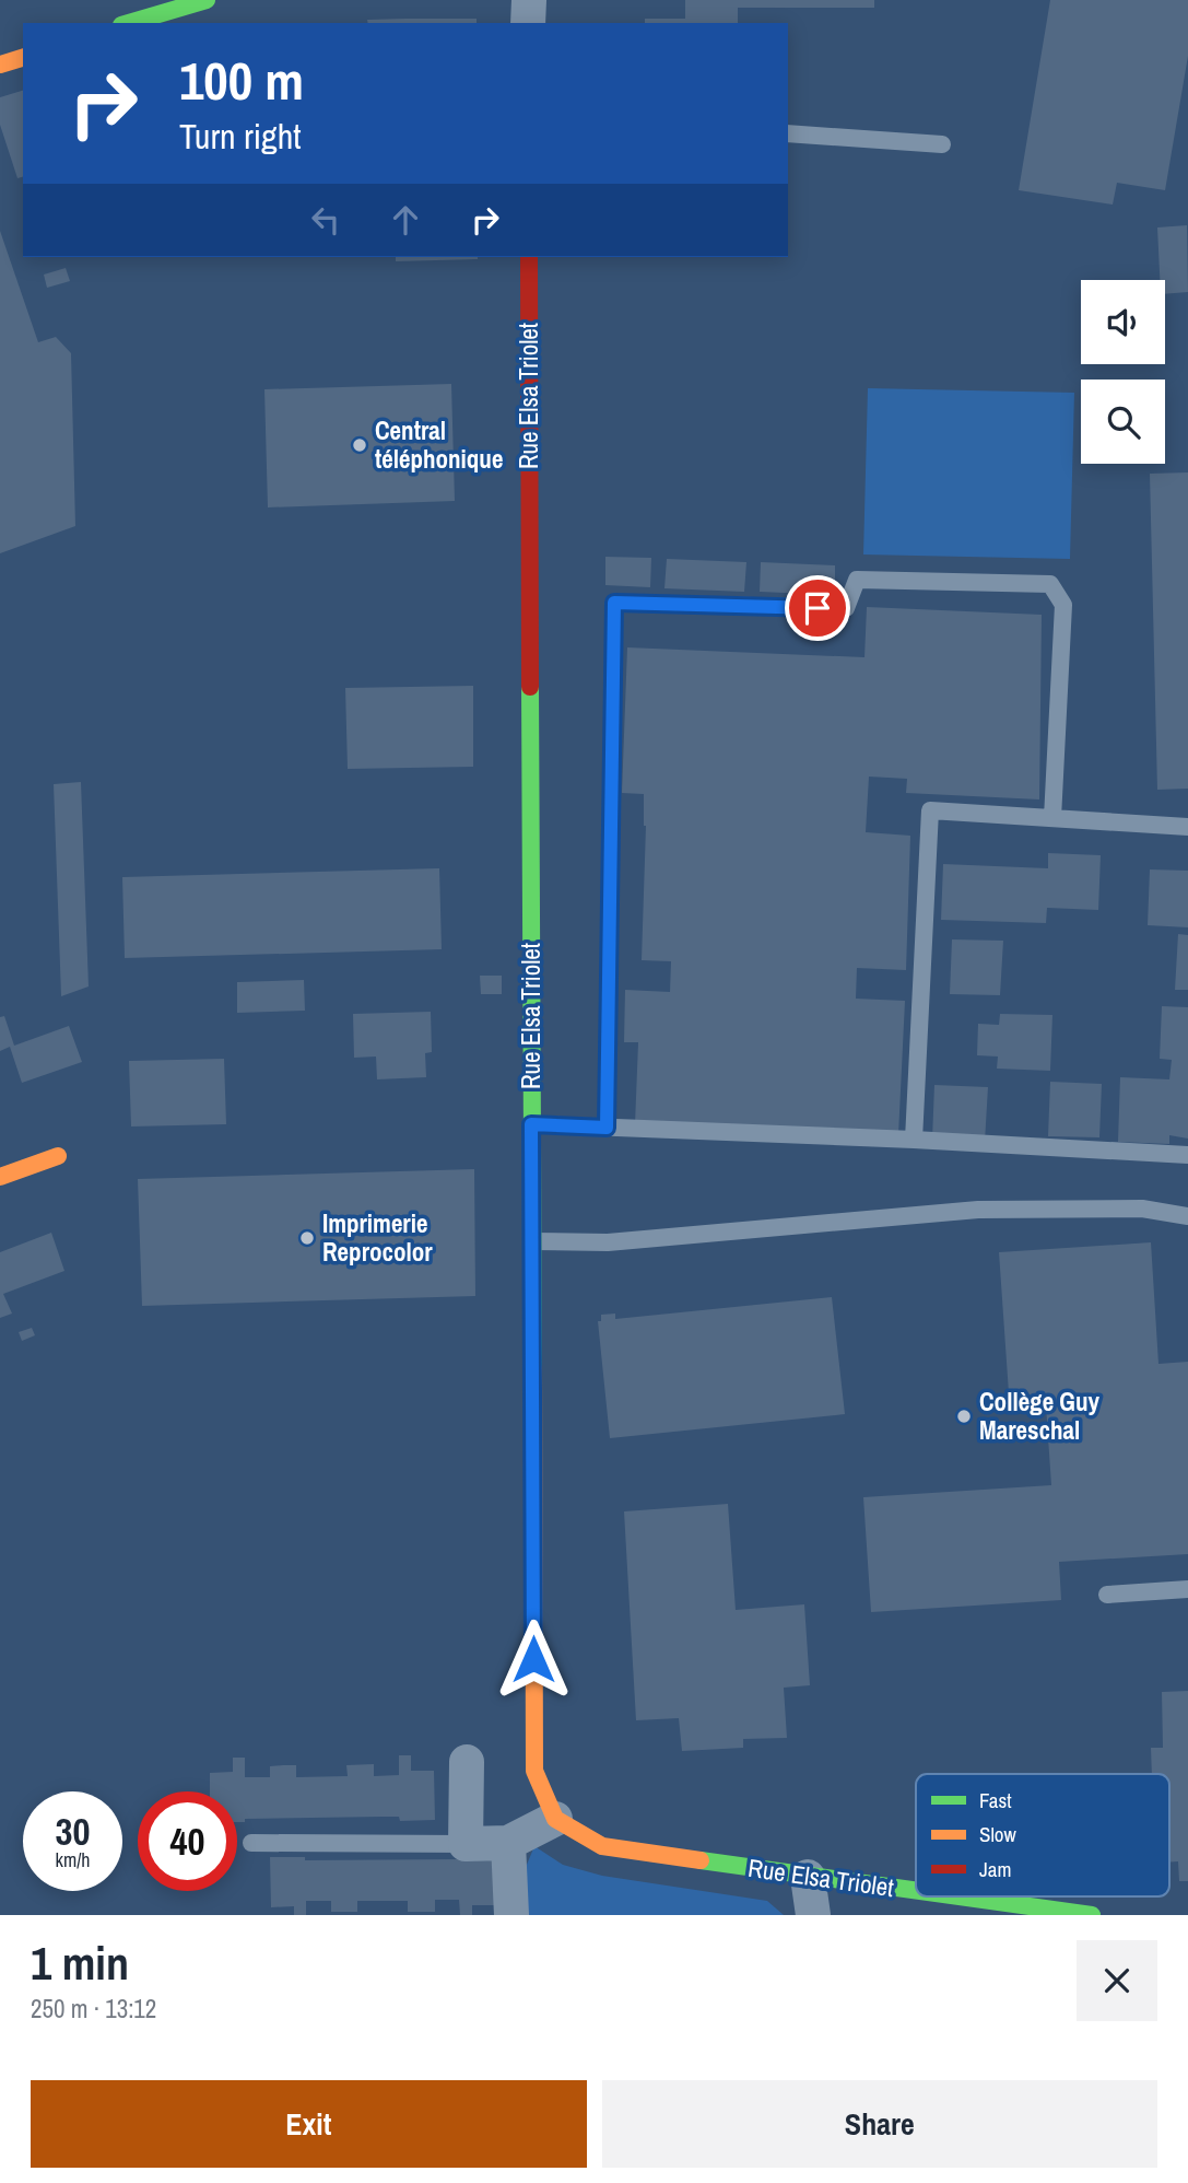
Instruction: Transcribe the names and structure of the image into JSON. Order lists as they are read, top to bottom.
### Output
{
  "streets": {
    "street": ["Rue Elsa Triolet"]
  },
  "places": ["Central téléphonique", "Imprimerie Reprocolor", "Collège Guy Mareschal"],
  "legend": ["Fast", "Slow", "Jam"],
  "page": {
    "turn": ["100 m", "Turn right"],
    "speed": "30 km/h",
    "limit": "40",
    "heading": ["1 min", "250 m · 13:12"],
    "buttons": ["Exit", "Share"]
  }
}
